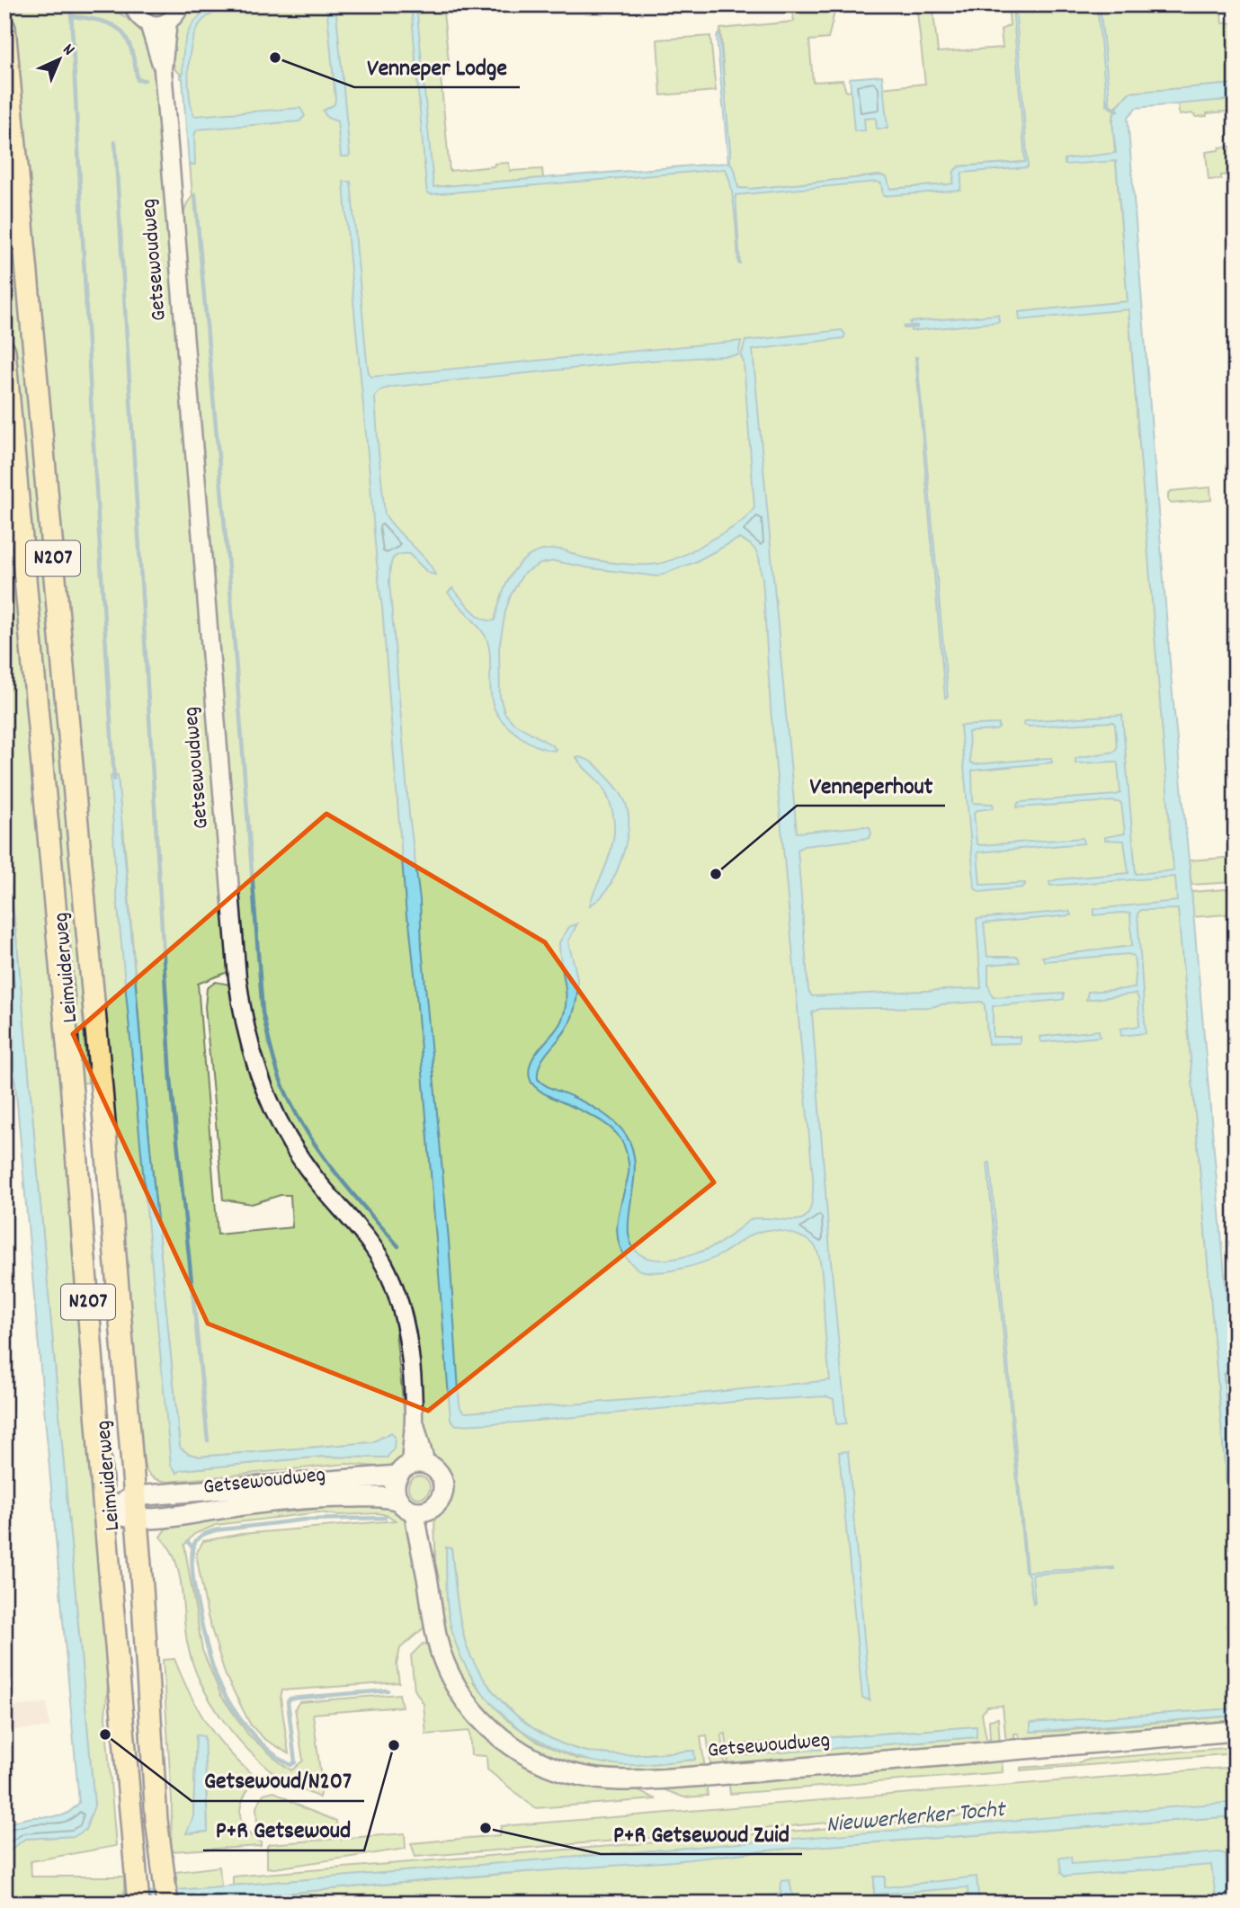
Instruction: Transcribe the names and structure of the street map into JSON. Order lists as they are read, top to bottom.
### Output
{
  "streets": {
    "main road": ["Getsewoudweg", "N207", "Leimuiderweg"]
  },
  "crossings": [
    ["Getsewoudweg", "Leimuiderweg"]
  ],
  "water": ["Nieuwerkerker Tocht"],
  "places": [
    "Venneper Lodge",
    "Venneperhout",
    "Getsewoud/N207",
    "P+R Getsewoud",
    "P+R Getsewoud Zuid"
  ],
  "north": "top right"
}
